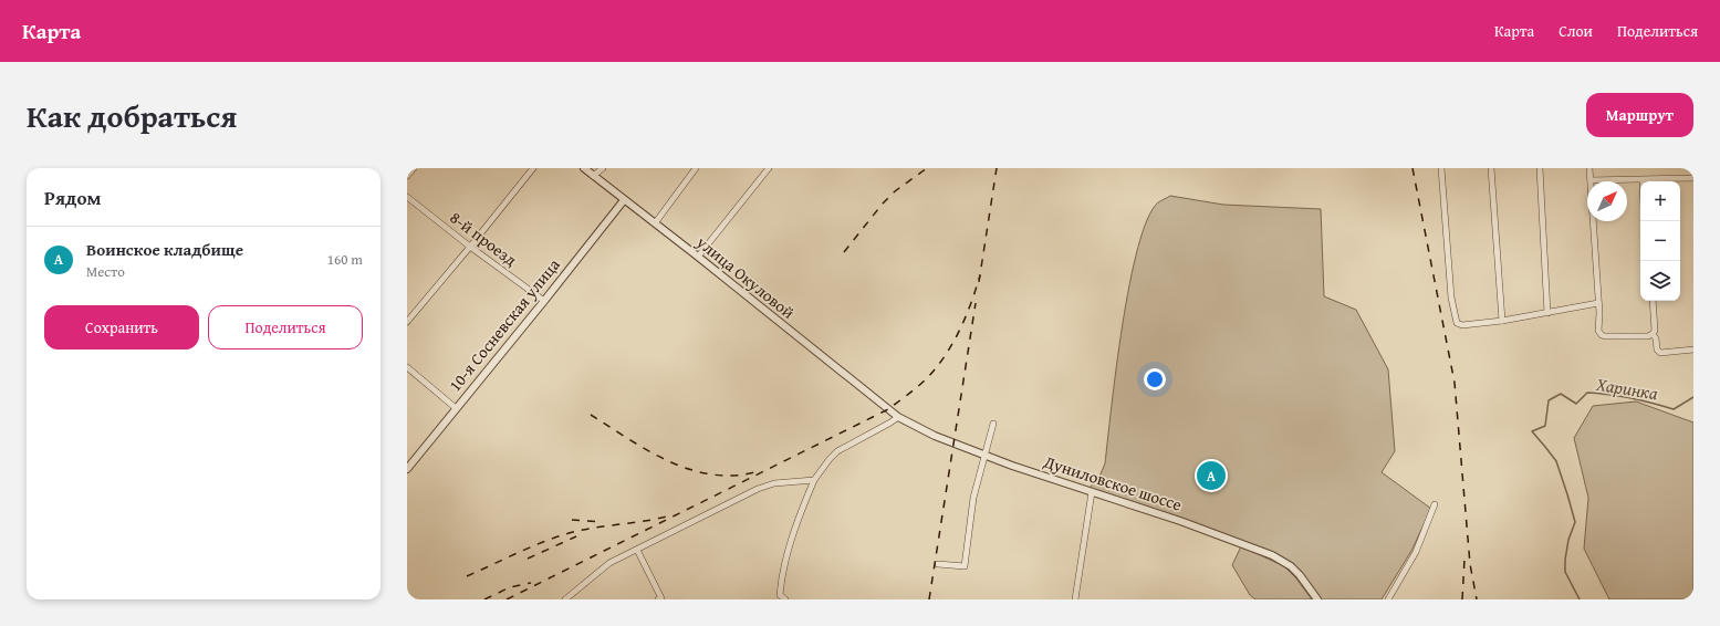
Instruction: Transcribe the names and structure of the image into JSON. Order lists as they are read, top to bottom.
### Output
{
  "streets": {
    "street": [
      "8-й проезд",
      "улица Окуловой",
      "10-я Сосневская улица",
      "Дуниловское шоссе"
    ]
  },
  "crossings": [
    ["8-й проезд", "10-я Сосневская улица"],
    ["улица Окуловой", "10-я Сосневская улица"],
    ["улица Окуловой", "Дуниловское шоссе"]
  ],
  "water": ["Харинка"],
  "north": "top right",
  "page": {
    "header": "Карта",
    "nav": ["Карта", "Слои", "Поделиться"],
    "title": "Как добраться",
    "buttons": [
      "Маршрут",
      ["Сохранить", "Поделиться"]
    ],
    "heading": "Рядом",
    "map_buttons": ["+", "−"],
    "list": [
      {
        "mark": "A",
        "name": "Воинское кладбище",
        "note": "Место",
        "value": "160 m"
      }
    ],
    "pins": "A"
  }
}
